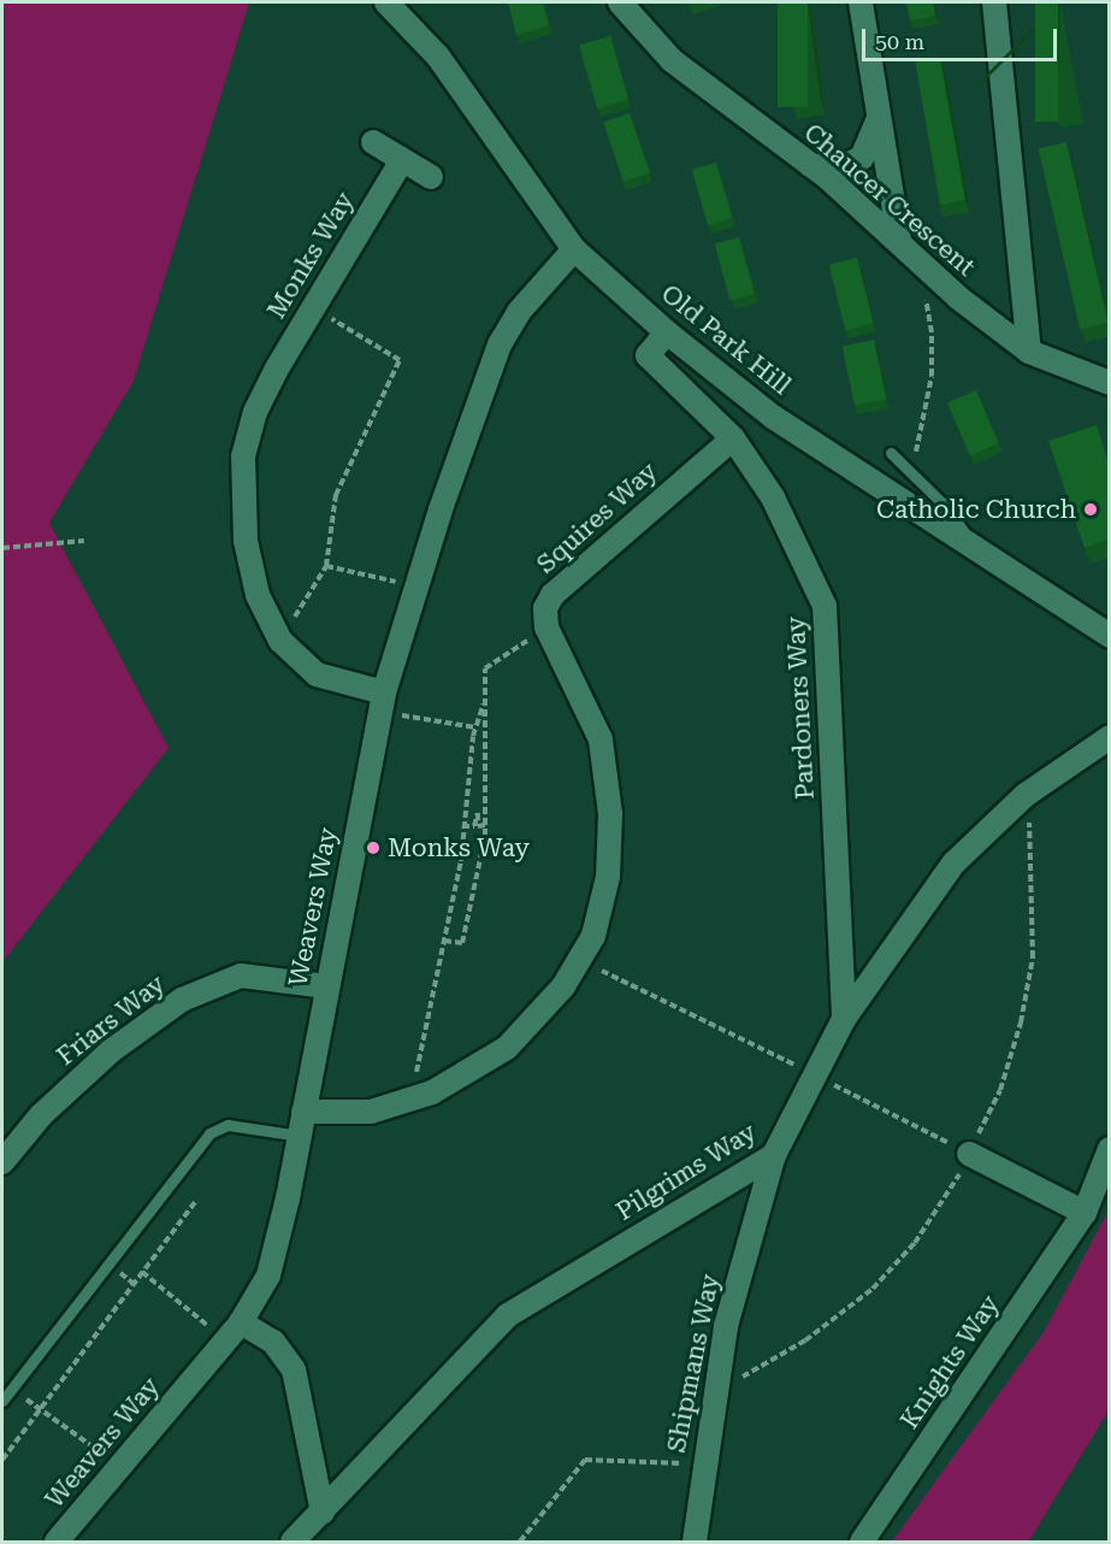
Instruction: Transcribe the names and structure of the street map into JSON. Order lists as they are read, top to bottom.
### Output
{
  "streets": {
    "street": [
      "Chaucer Crescent",
      "Monks Way",
      "Old Park Hill",
      "Squires Way",
      "Pardoners Way",
      "Weavers Way",
      "Friars Way",
      "Pilgrims Way",
      "Knights Way",
      "Shipmans Way"
    ]
  },
  "crossings": [
    ["Monks Way", "Weavers Way"],
    ["Old Park Hill", "Pardoners Way"],
    ["Old Park Hill", "Weavers Way"],
    ["Squires Way", "Pardoners Way"],
    ["Pardoners Way", "Pilgrims Way"],
    ["Weavers Way", "Friars Way"],
    ["Pilgrims Way", "Shipmans Way"]
  ],
  "places": ["Catholic Church", "Monks Way"],
  "scale_bar": "50 m"
}
